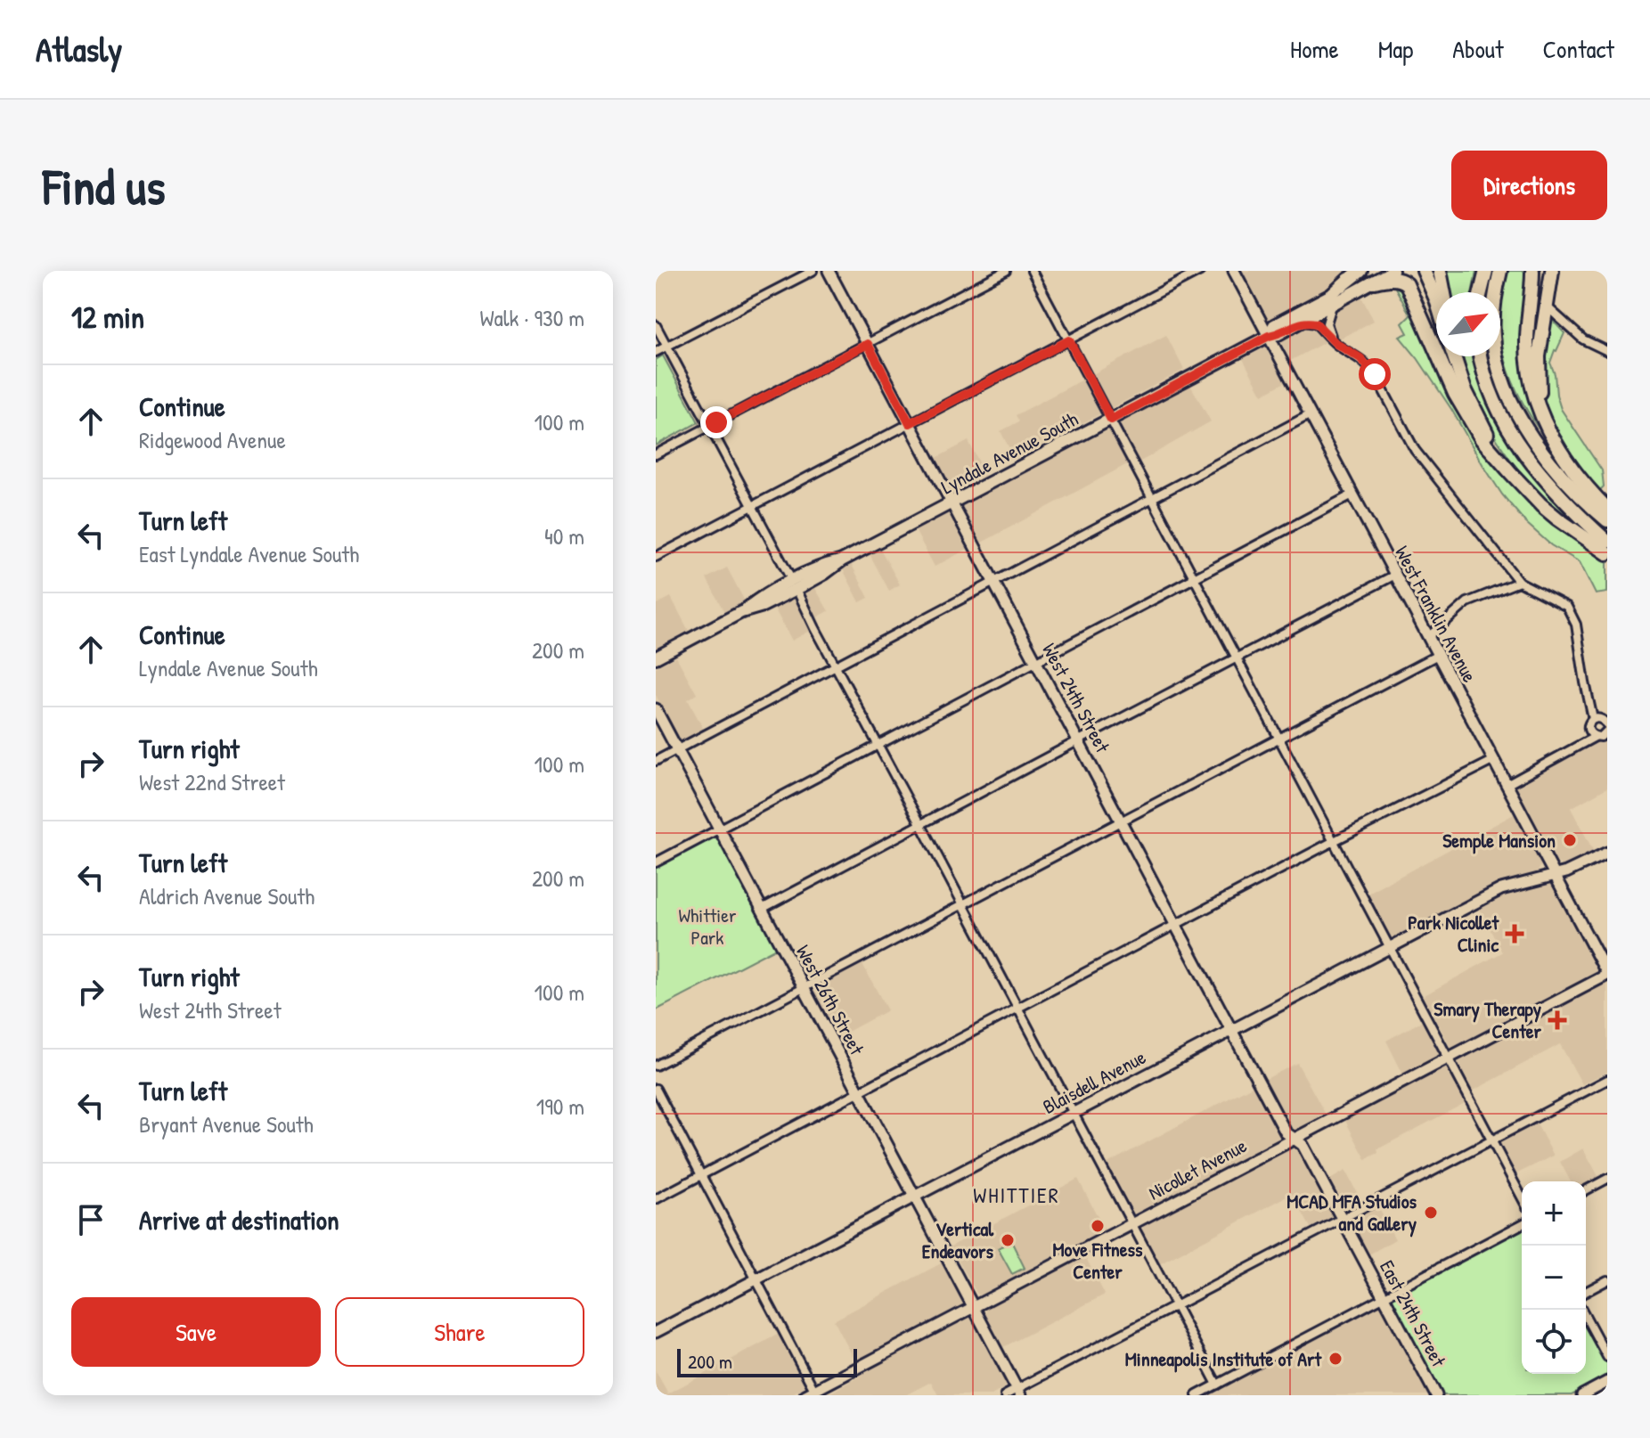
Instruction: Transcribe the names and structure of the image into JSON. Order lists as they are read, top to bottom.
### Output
{
  "streets": {
    "main road": ["Lyndale Avenue South"],
    "street": [
      "West Franklin Avenue",
      "West 24th Street",
      "West 26th Street",
      "Blaisdell Avenue",
      "Nicollet Avenue",
      "East 24th Street"
    ]
  },
  "crossings": [
    ["Lyndale Avenue South", "West Franklin Avenue"],
    ["Lyndale Avenue South", "West 24th Street"],
    ["West Franklin Avenue", "Blaisdell Avenue"],
    ["West Franklin Avenue", "Nicollet Avenue"],
    ["West 24th Street", "Blaisdell Avenue"],
    ["West 24th Street", "Nicollet Avenue"],
    ["West 24th Street", "East 24th Street"],
    ["West 26th Street", "Blaisdell Avenue"],
    ["West 26th Street", "Nicollet Avenue"],
    ["Nicollet Avenue", "East 24th Street"]
  ],
  "districts": ["WHITTIER"],
  "parks": ["Whittier Park"],
  "places": {
    "other": [
      "Semple Mansion",
      "MCAD MFA Studios and Gallery",
      "Move Fitness Center",
      "Vertical Endeavors",
      "Minneapolis Institute of Art"
    ],
    "health": ["Park Nicollet Clinic", "Smary Therapy Center"]
  },
  "scale_bar": "200 m",
  "north": "top right",
  "page": {
    "header": "Atlasly",
    "nav": [
      "Home",
      "Map",
      "About",
      "Contact"
    ],
    "buttons": [
      "Directions",
      ["Save", "Share"]
    ],
    "title": "Find us",
    "heading": ["12 min", "Walk · 930 m"],
    "list": [
      ["Continue", "Ridgewood Avenue", "100 m"],
      ["Turn left", "East Lyndale Avenue South", "40 m"],
      ["Continue", "Lyndale Avenue South", "200 m"],
      ["Turn right", "West 22nd Street", "100 m"],
      ["Turn left", "Aldrich Avenue South", "200 m"],
      ["Turn right", "West 24th Street", "100 m"],
      ["Turn left", "Bryant Avenue South", "190 m"],
      "Arrive at destination"
    ],
    "map_buttons": ["+", "−"],
    "scale": "200 m"
  }
}
